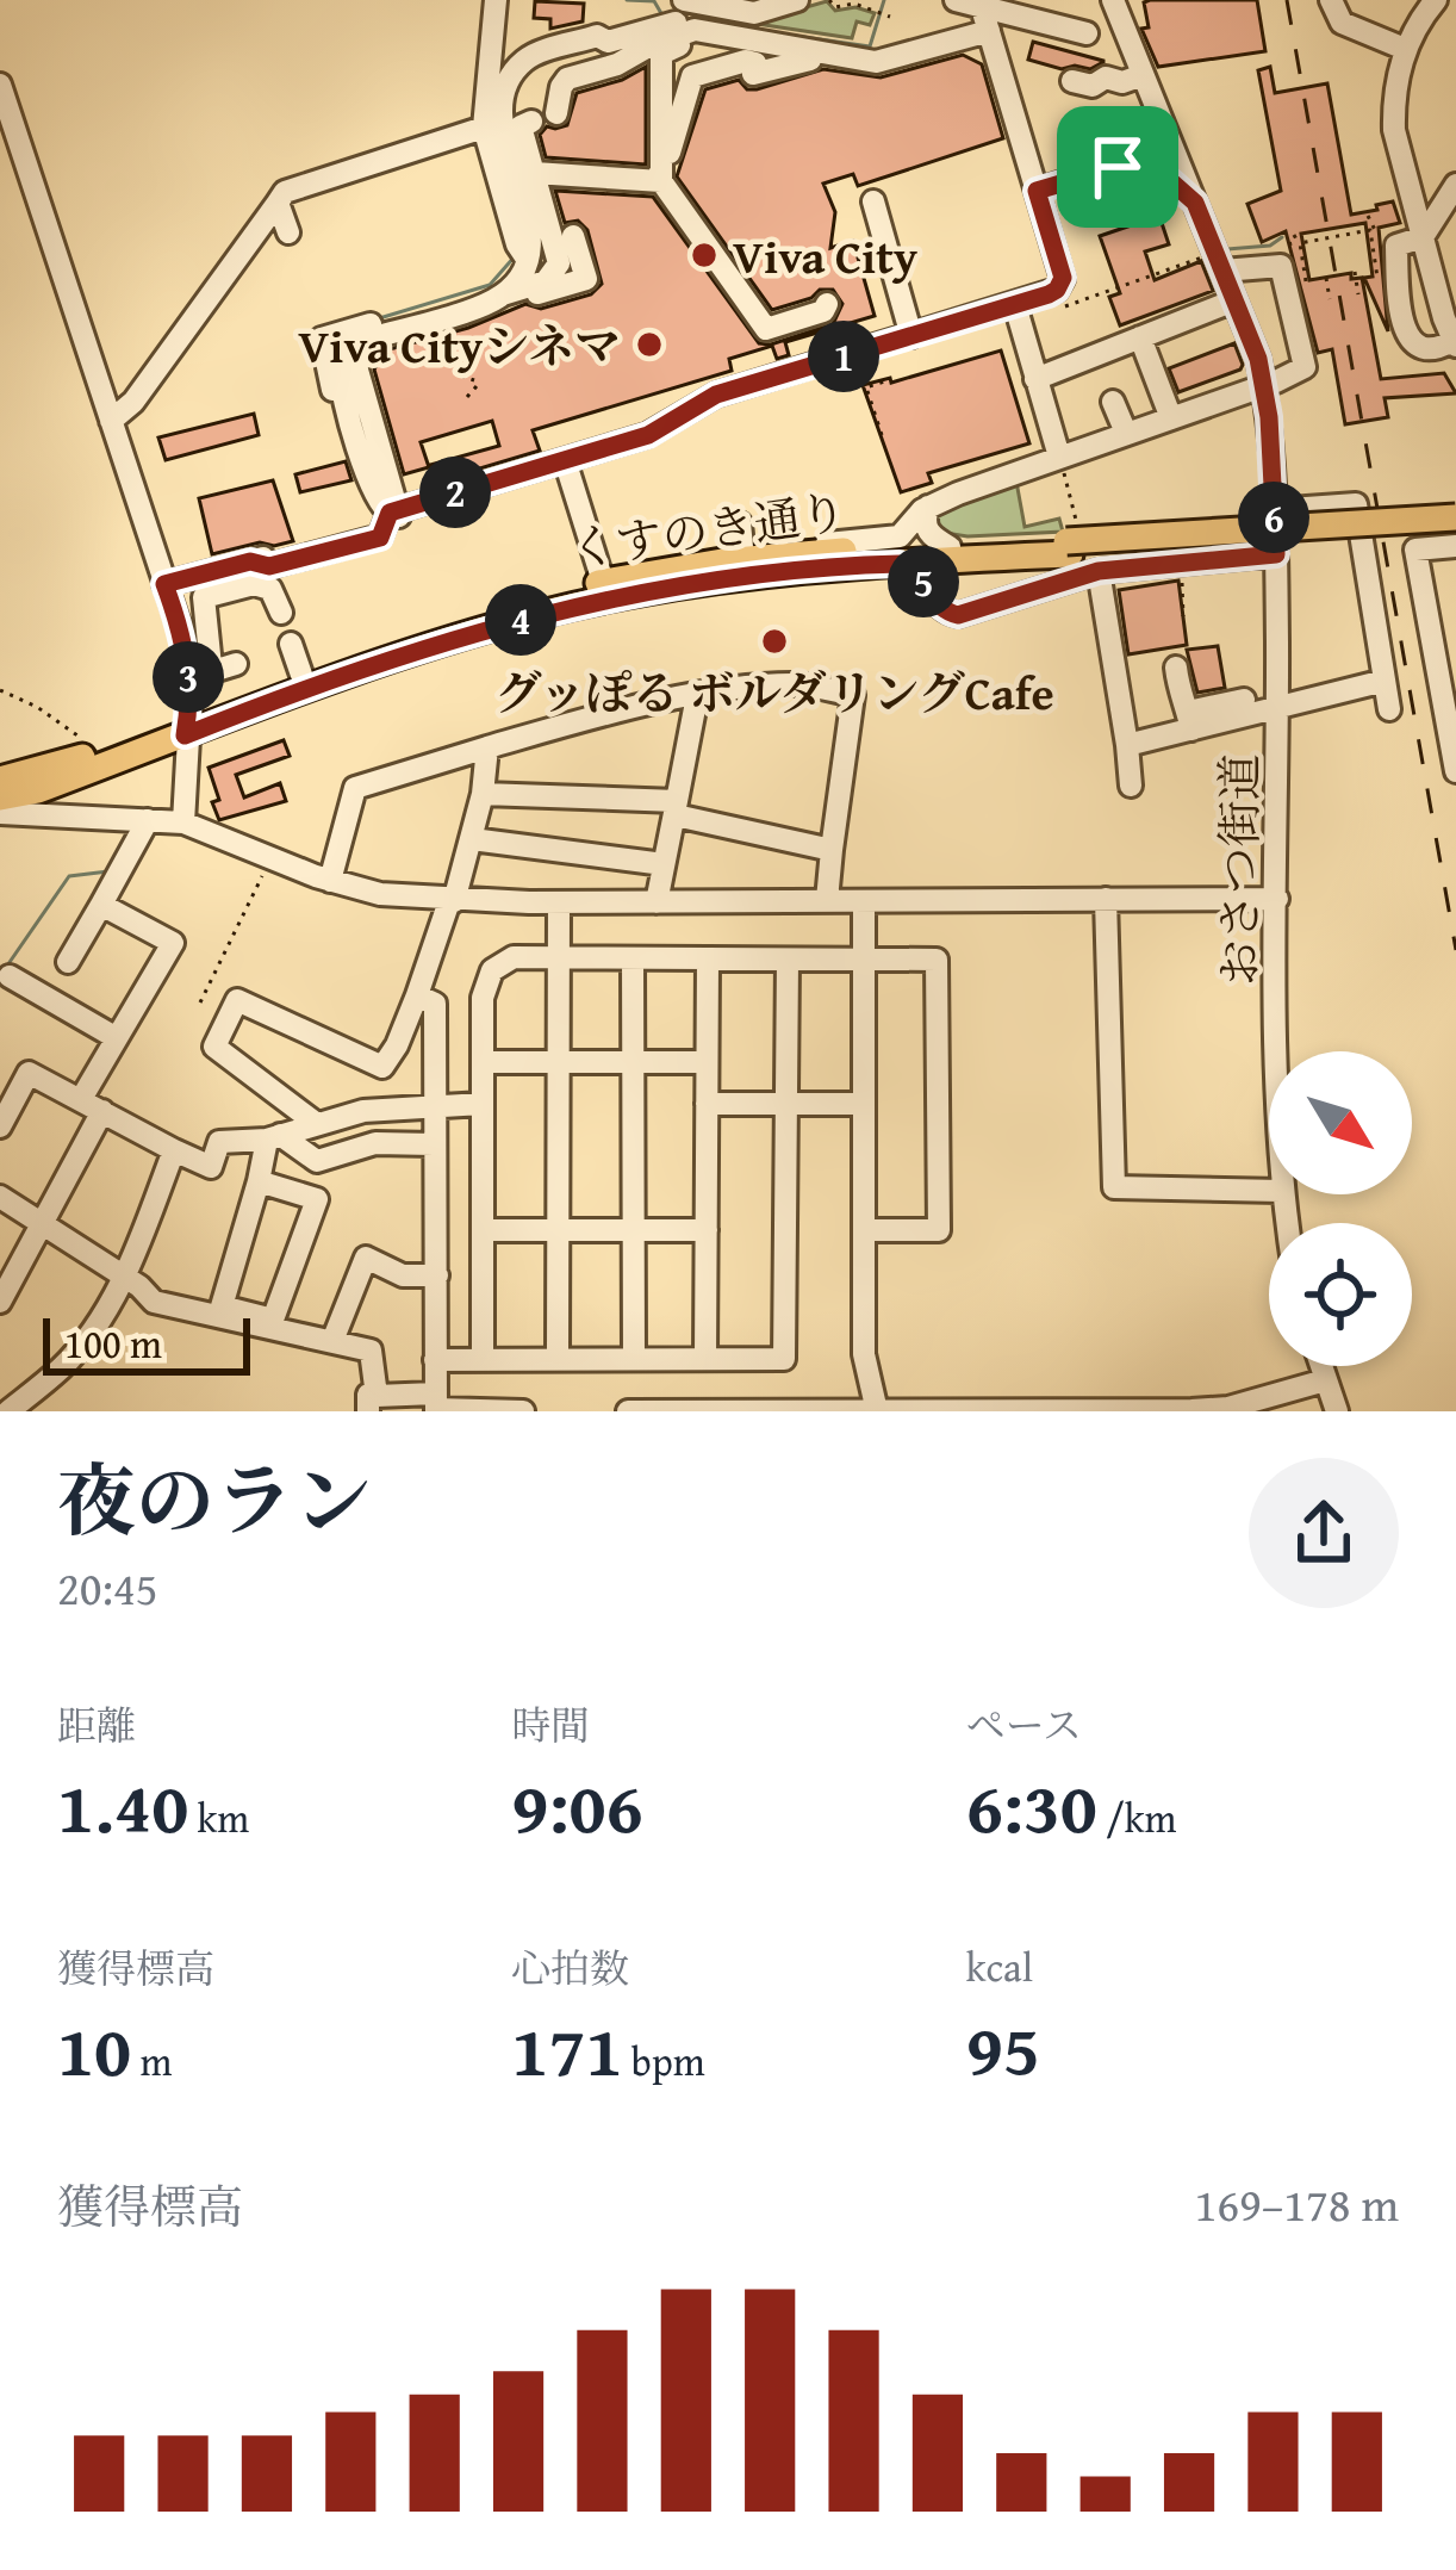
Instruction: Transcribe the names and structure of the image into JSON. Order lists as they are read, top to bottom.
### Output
{
  "streets": {
    "main road": ["くすのき通り"],
    "street": ["おさつ街道"]
  },
  "places": ["Viva City", "Viva Cityシネマ", "グッぽる ボルダリングCafe"],
  "scale_bar": "100 m",
  "north": "bottom right",
  "page": {
    "pins": [
      "1",
      "2",
      "6",
      "5",
      "4",
      "3"
    ],
    "scale": "100 m",
    "heading": ["夜のラン", "20:45"],
    "stats": [
      ["距離", "1.40 km"],
      ["時間", "9:06"],
      ["ペース", "6:30 /km"],
      ["獲得標高", "10 m"],
      ["心拍数", "171 bpm"],
      ["kcal", "95"]
    ],
    "chart": ["獲得標高", "169–178 m"]
  }
}
